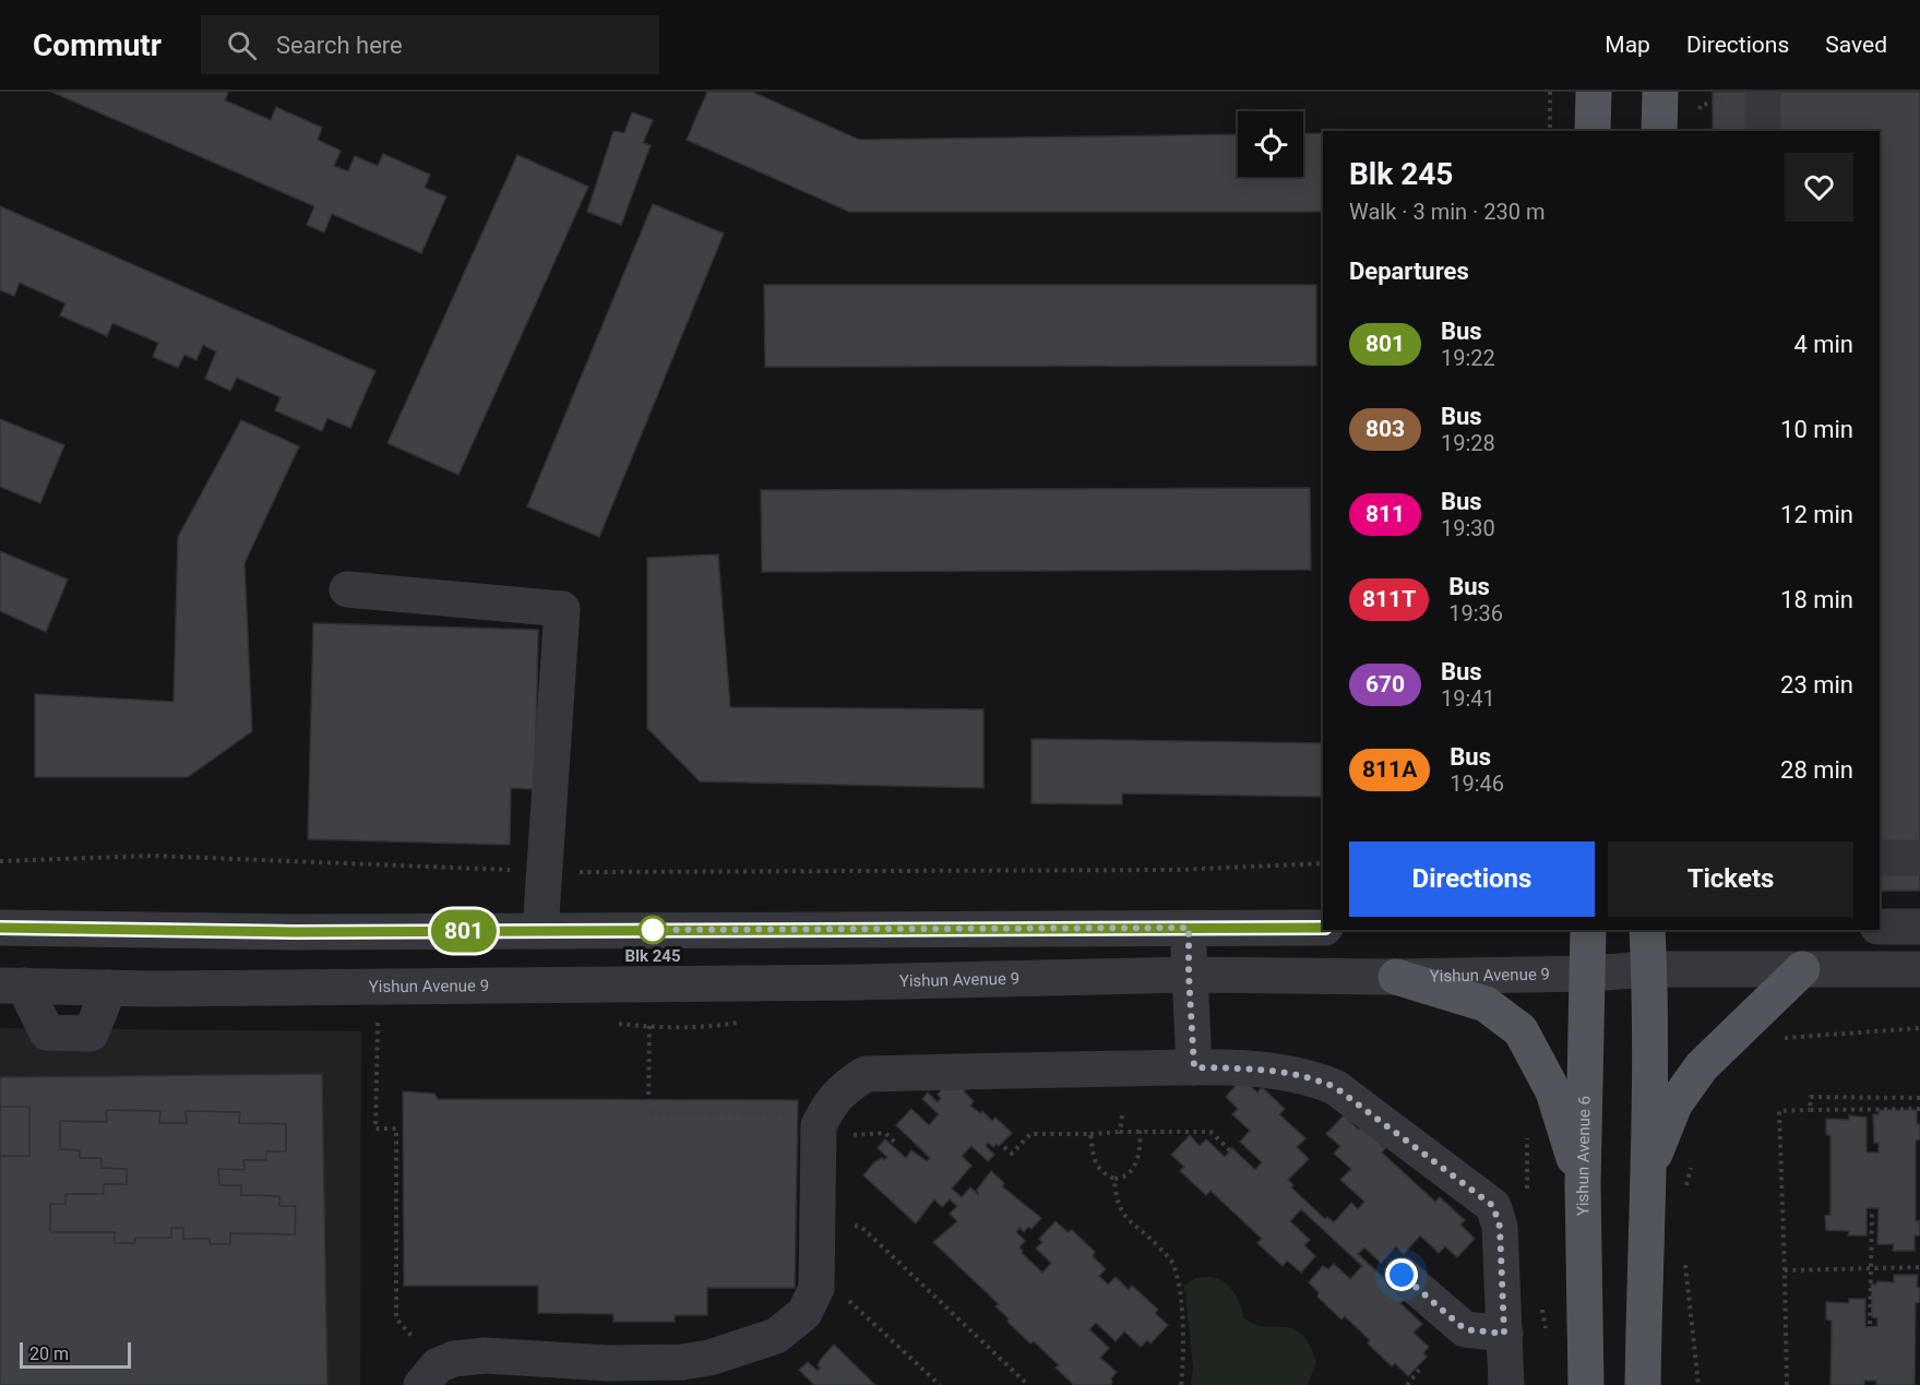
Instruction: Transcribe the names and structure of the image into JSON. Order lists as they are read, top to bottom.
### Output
{
  "streets": {
    "main road": ["Yishun Avenue 6"],
    "street": ["Yishun Avenue 9"]
  },
  "crossings": [
    ["Yishun Avenue 9", "Yishun Avenue 6"]
  ],
  "places": ["Blk 245"],
  "lines": ["bus line 801"],
  "scale_bar": "20 m",
  "page": {
    "header": "Commutr",
    "search": "Search here",
    "nav": ["Map", "Directions", "Saved"],
    "on_map": "801",
    "heading": [
      ["Blk 245", "Walk · 3 min · 230 m"],
      "Departures"
    ],
    "list": [
      {
        "mark": "801",
        "name": "Bus",
        "note": "19:22",
        "value": "4 min"
      },
      {
        "mark": "803",
        "name": "Bus",
        "note": "19:28",
        "value": "10 min"
      },
      {
        "mark": "811",
        "name": "Bus",
        "note": "19:30",
        "value": "12 min"
      },
      {
        "mark": "811T",
        "name": "Bus",
        "note": "19:36",
        "value": "18 min"
      },
      {
        "mark": "670",
        "name": "Bus",
        "note": "19:41",
        "value": "23 min"
      },
      {
        "mark": "811A",
        "name": "Bus",
        "note": "19:46",
        "value": "28 min"
      }
    ],
    "buttons": ["Directions", "Tickets"],
    "scale": "20 m"
  }
}
